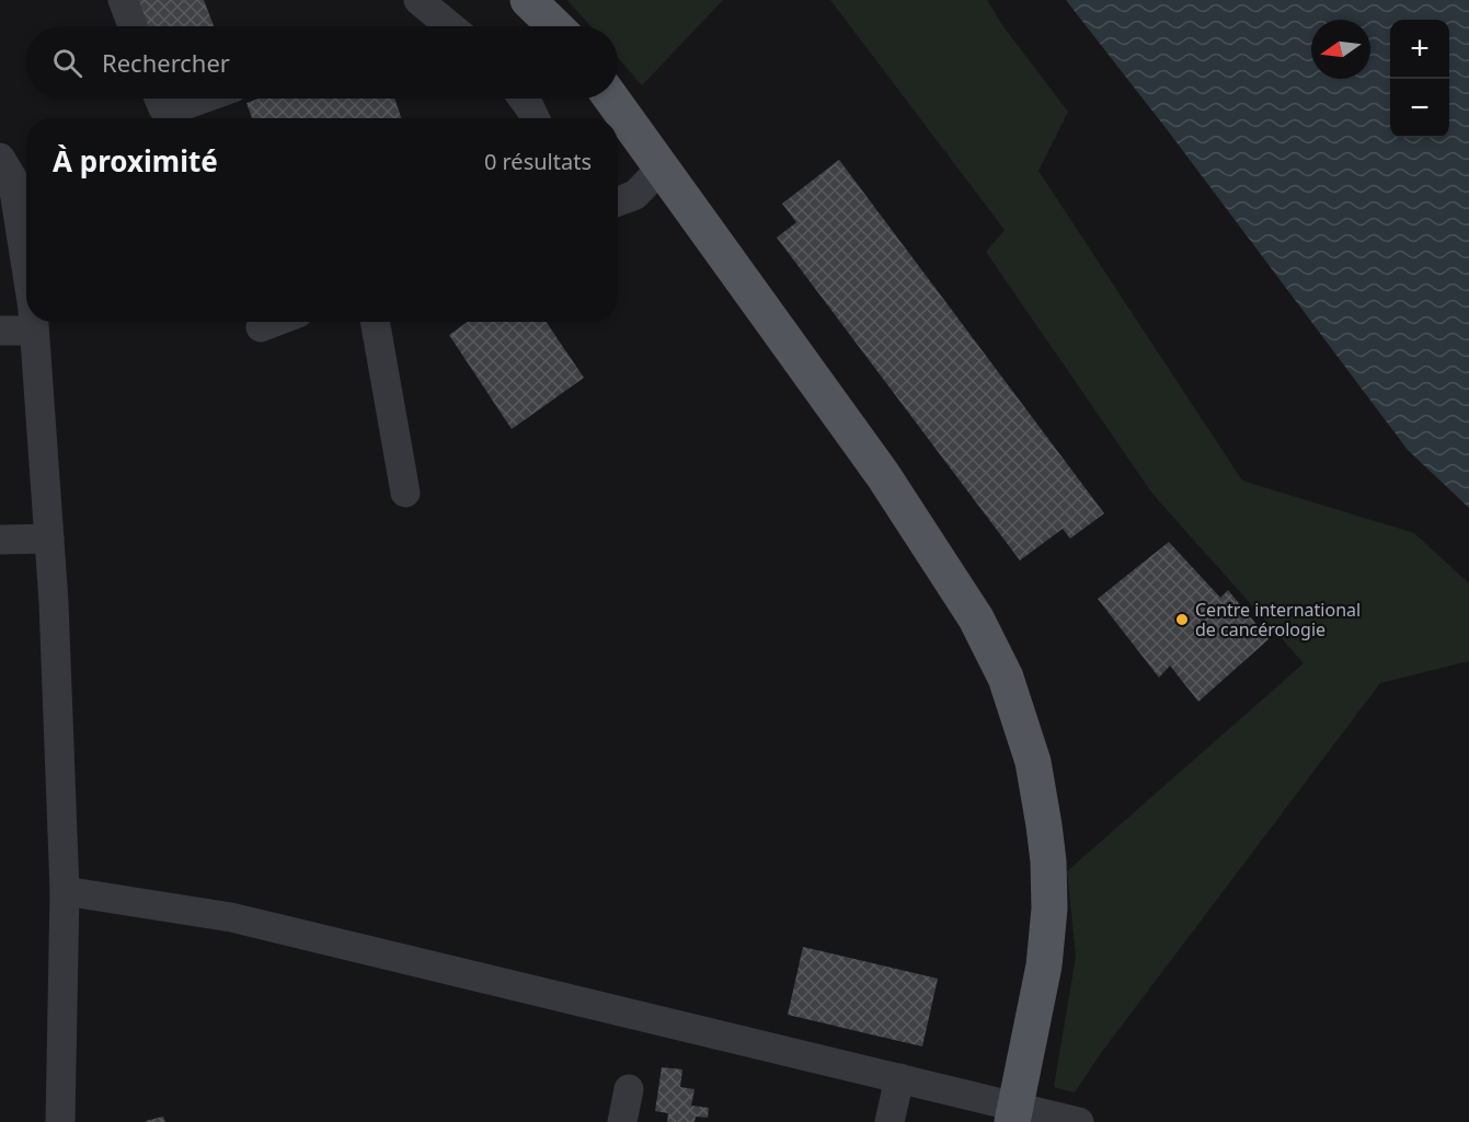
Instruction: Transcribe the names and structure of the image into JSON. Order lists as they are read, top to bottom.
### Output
{
  "places": ["Centre international de cancérologie"],
  "north": "left",
  "page": {
    "map_buttons": ["+", "−"],
    "search": "Rechercher",
    "heading": ["À proximité", "0 résultats"]
  }
}
